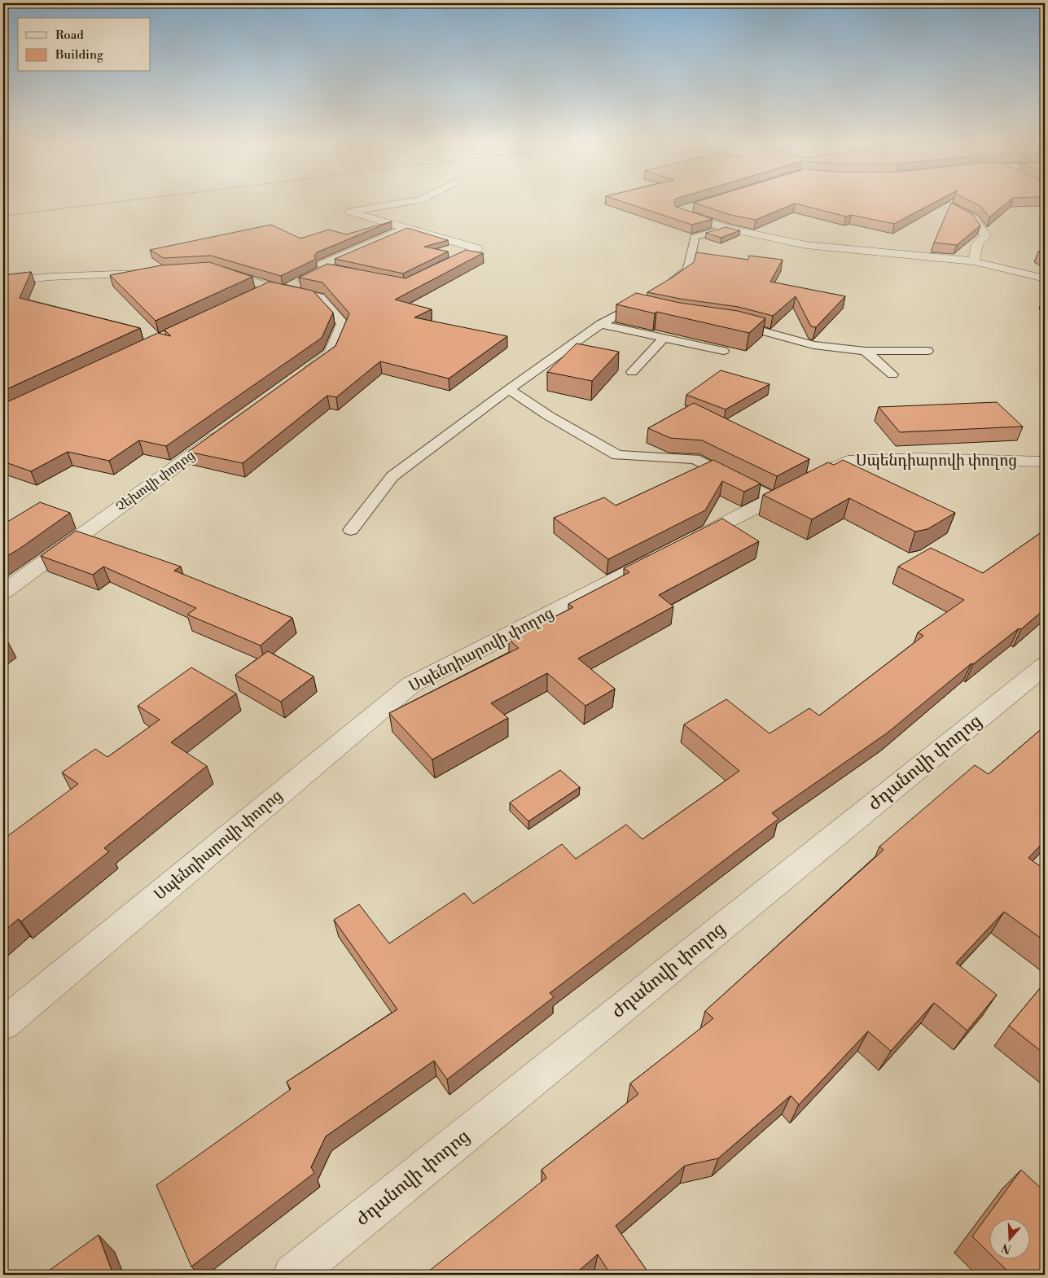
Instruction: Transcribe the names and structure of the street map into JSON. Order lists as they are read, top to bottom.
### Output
{
  "streets": {
    "street": ["Սպենդիարովի փողոց", "Չեխովի փողոց", "Ժդանովի փողոց"]
  },
  "legend": ["Road", "Building"],
  "north": "bottom"
}
